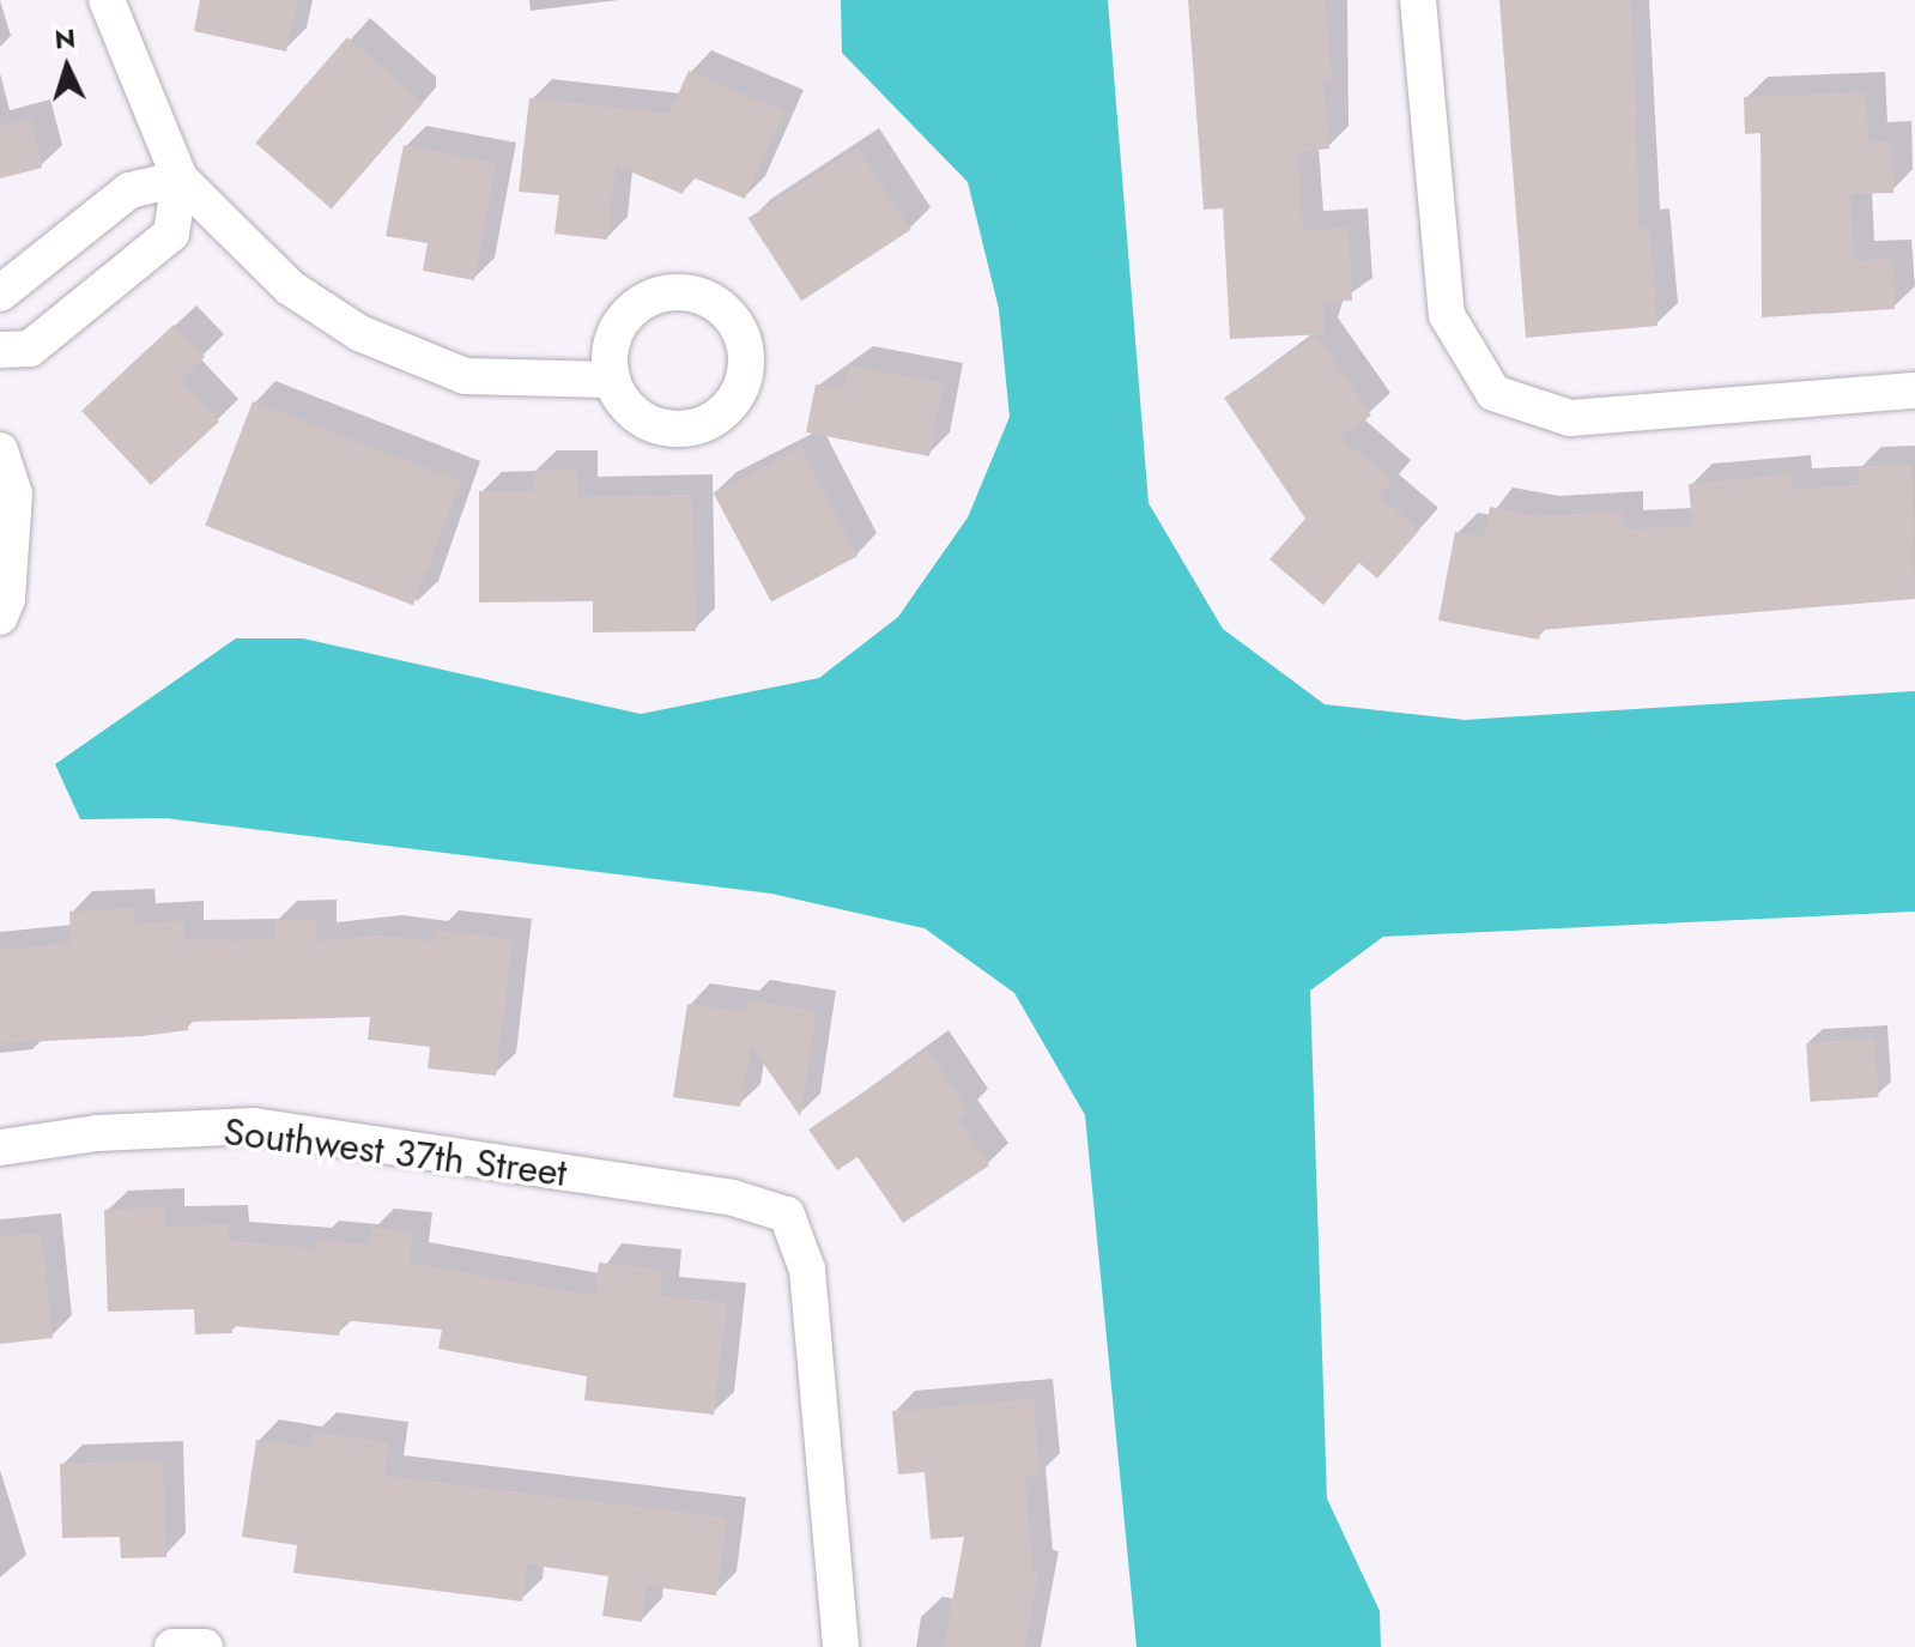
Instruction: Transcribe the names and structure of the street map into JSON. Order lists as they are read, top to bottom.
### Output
{
  "streets": {
    "street": ["Southwest 37th Street"]
  },
  "north": "top"
}
